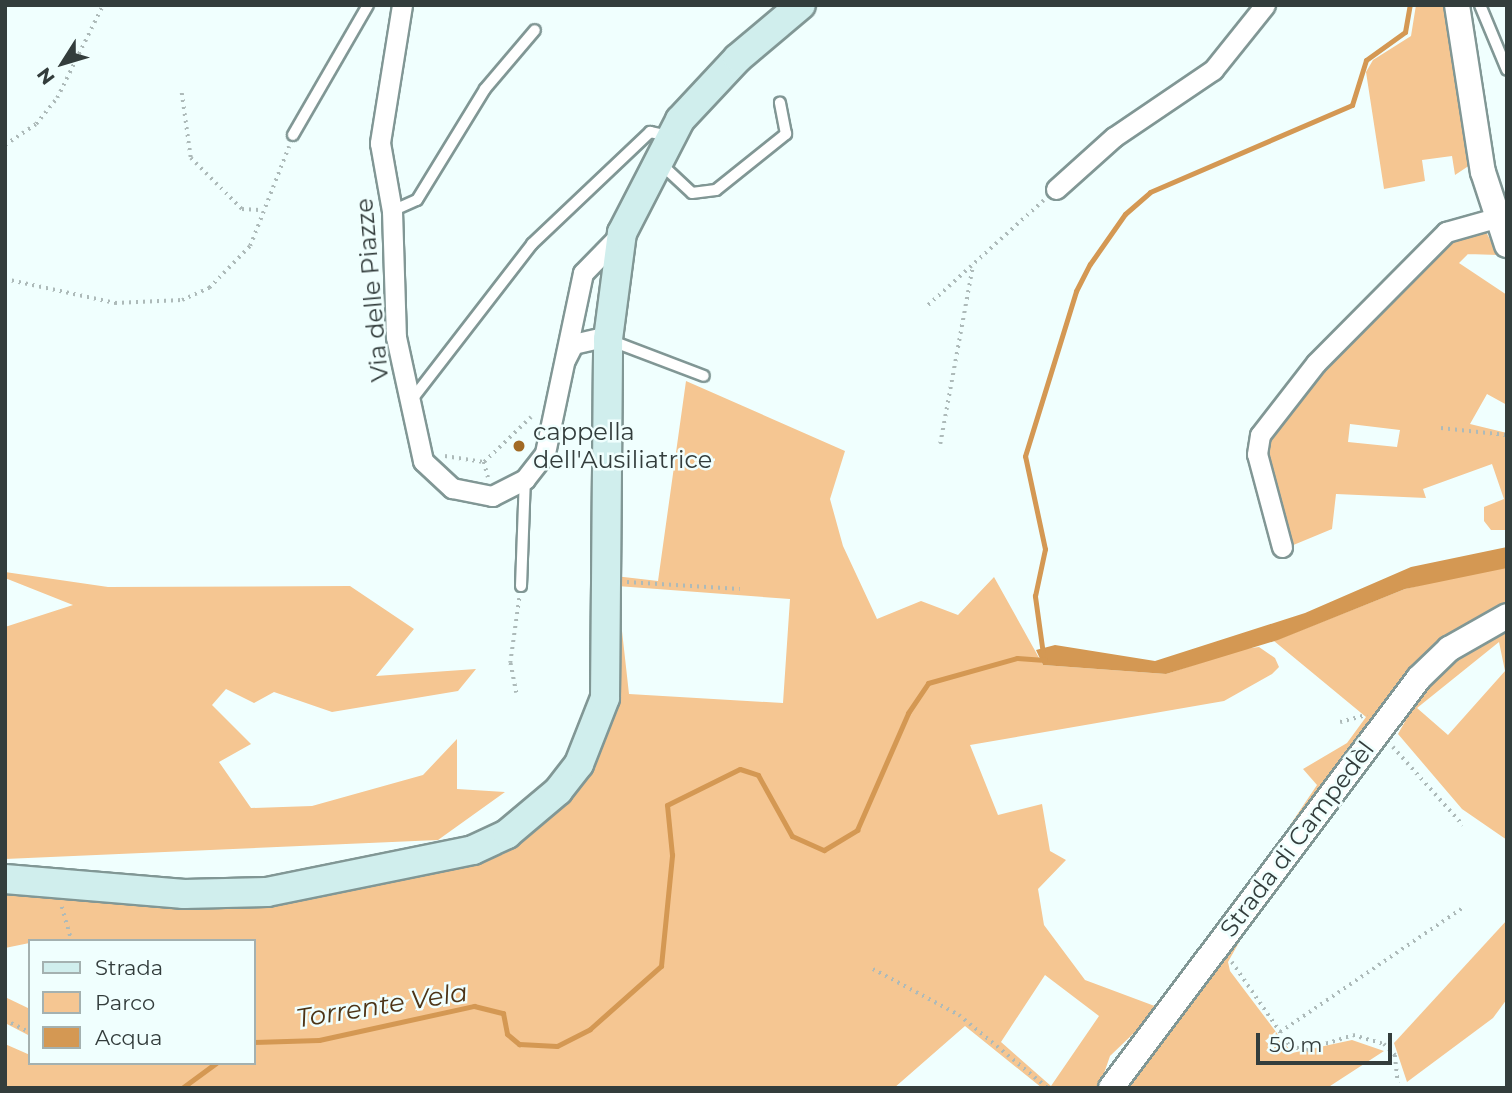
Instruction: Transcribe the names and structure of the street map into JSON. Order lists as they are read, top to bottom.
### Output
{
  "streets": {
    "street": ["Via delle Piazze", "Strada di Campedèl"]
  },
  "water": ["Torrente Vela"],
  "places": ["cappella dell'Ausiliatrice"],
  "legend": ["Strada", "Parco", "Acqua"],
  "scale_bar": "50 m",
  "north": "bottom left"
}
